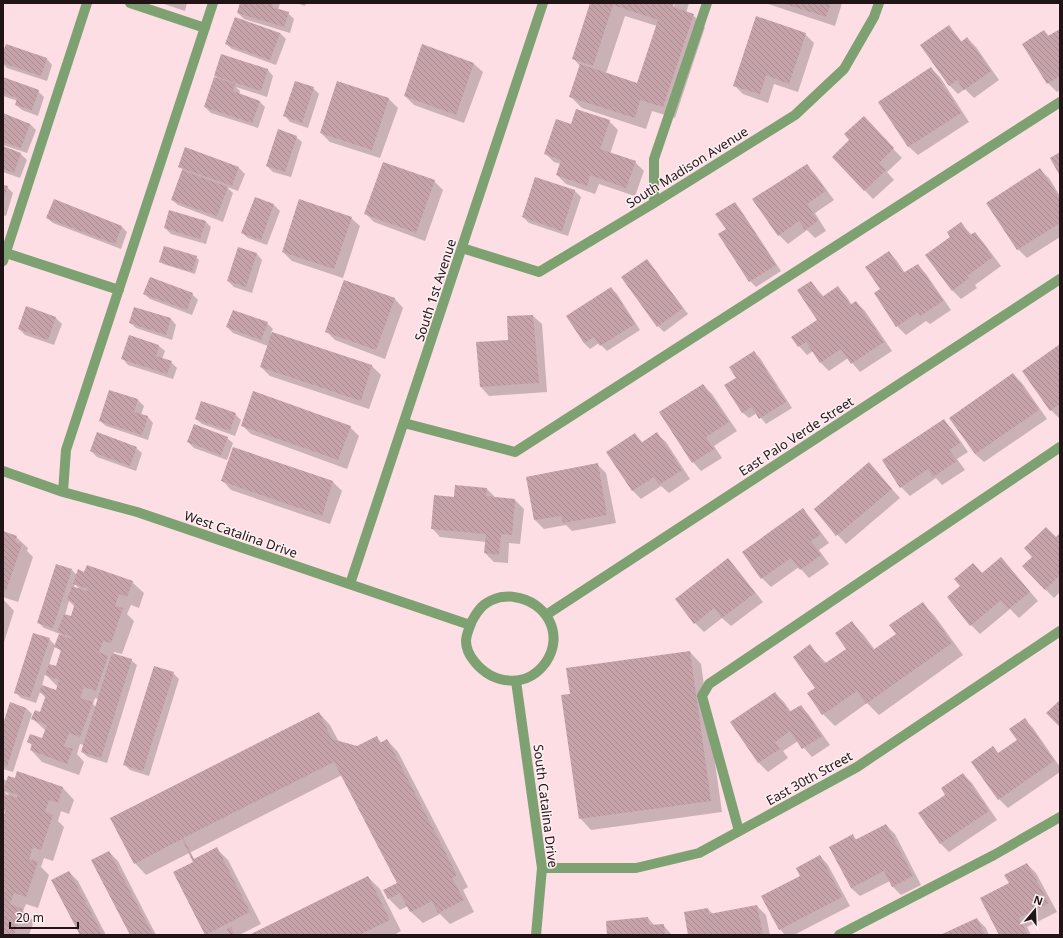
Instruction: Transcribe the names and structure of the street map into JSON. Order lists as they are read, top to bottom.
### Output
{
  "streets": {
    "street": [
      "South Madison Avenue",
      "South 1st Avenue",
      "East Palo Verde Street",
      "West Catalina Drive",
      "East 30th Street",
      "South Catalina Drive"
    ]
  },
  "crossings": [
    ["South Madison Avenue", "South 1st Avenue"],
    ["South 1st Avenue", "West Catalina Drive"],
    ["East Palo Verde Street", "West Catalina Drive"],
    ["East Palo Verde Street", "South Catalina Drive"],
    ["West Catalina Drive", "South Catalina Drive"],
    ["East 30th Street", "South Catalina Drive"]
  ],
  "scale_bar": "20 m",
  "north": "top"
}
